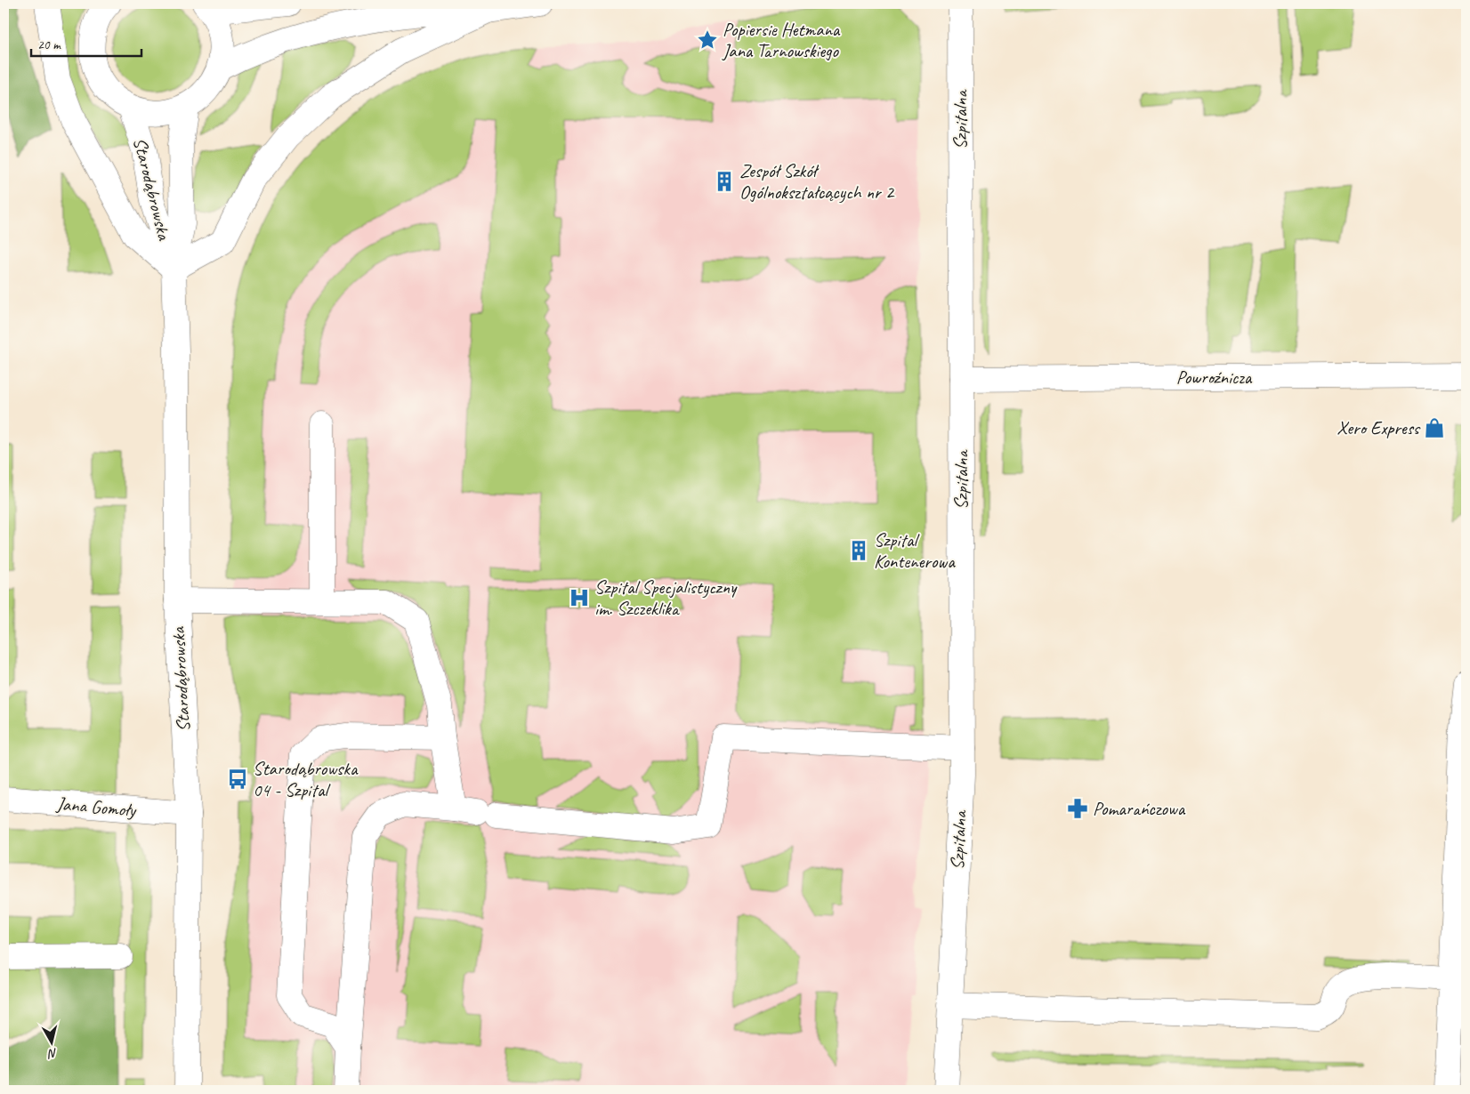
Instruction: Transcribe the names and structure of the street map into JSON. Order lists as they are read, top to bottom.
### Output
{
  "streets": {
    "street": [
      "Szpitalna",
      "Starodąbrowska",
      "Powroźnicza",
      "Jana Gomoły"
    ]
  },
  "crossings": [
    ["Szpitalna", "Powroźnicza"],
    ["Starodąbrowska", "Jana Gomoły"]
  ],
  "places": {
    "place": ["Popiersie Hetmana Jana Tarnowskiego"],
    "building": ["Zespół Szkół Ogólnokształcących nr 2", "Szpital Kontenerowa"],
    "shop": ["Xero Express"],
    "hospital": ["Szpital Specjalistyczny im. Szczeklika"],
    "bus stop": ["Starodąbrowska 04 - Szpital"],
    "pharmacy": ["Pomarańczowa"]
  },
  "scale_bar": "20 m",
  "north": "bottom"
}
